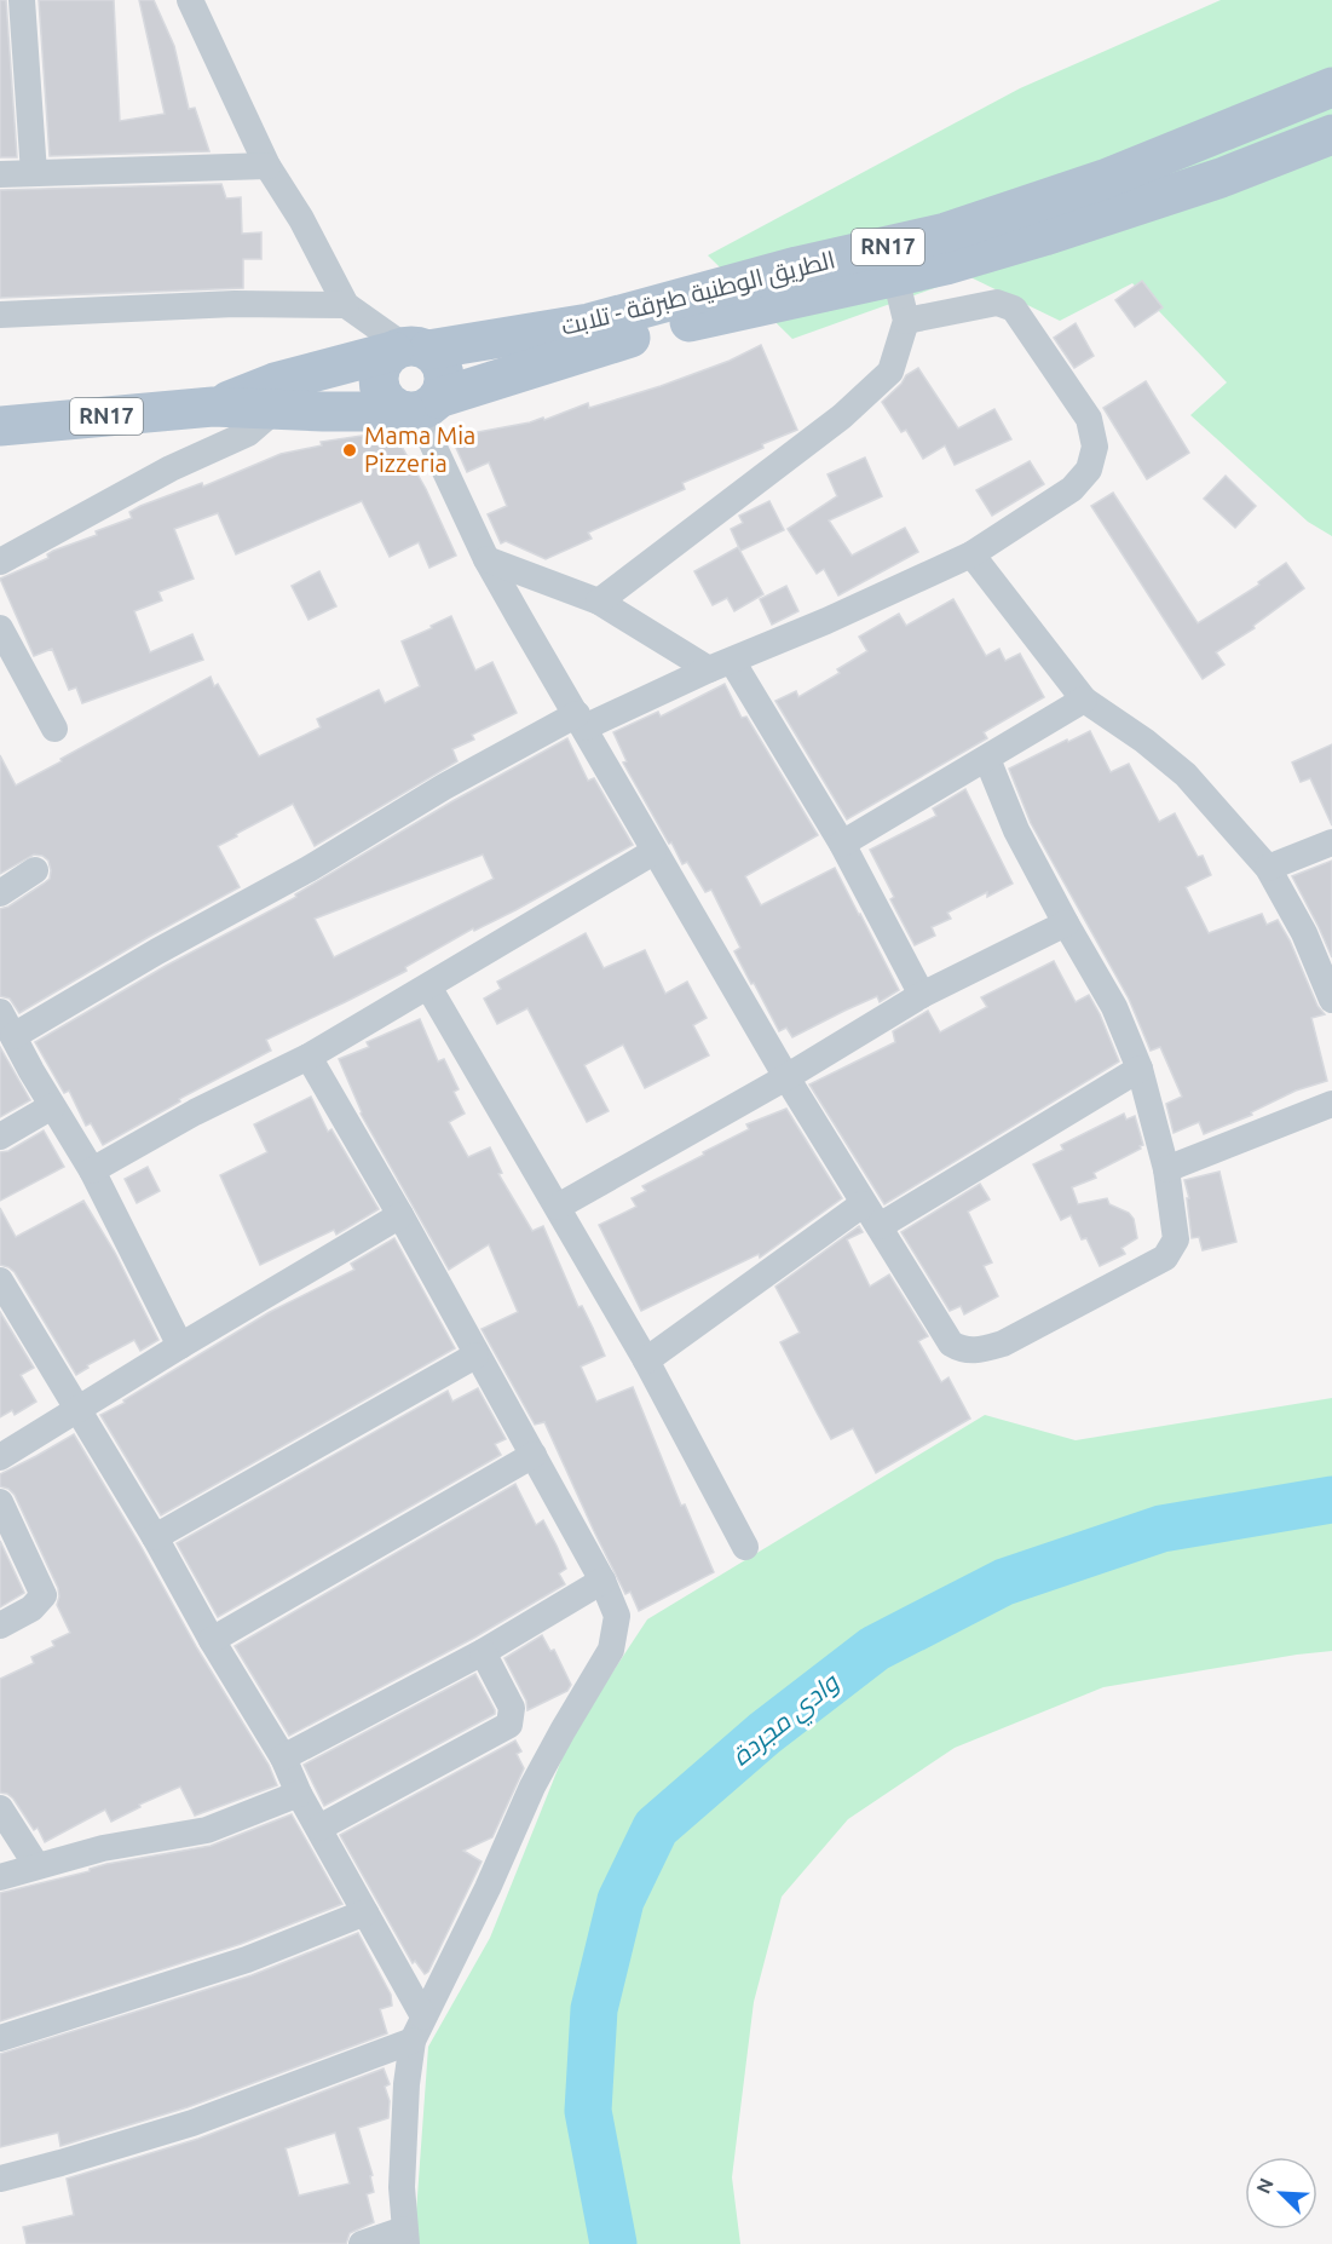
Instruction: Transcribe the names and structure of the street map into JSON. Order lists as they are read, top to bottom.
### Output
{
  "streets": {
    "main road": ["RN17", "الطريق الوطنية طبرقة - تلابت"]
  },
  "water": ["وادي مجردة"],
  "places": ["Mama Mia Pizzeria"],
  "north": "top left"
}
